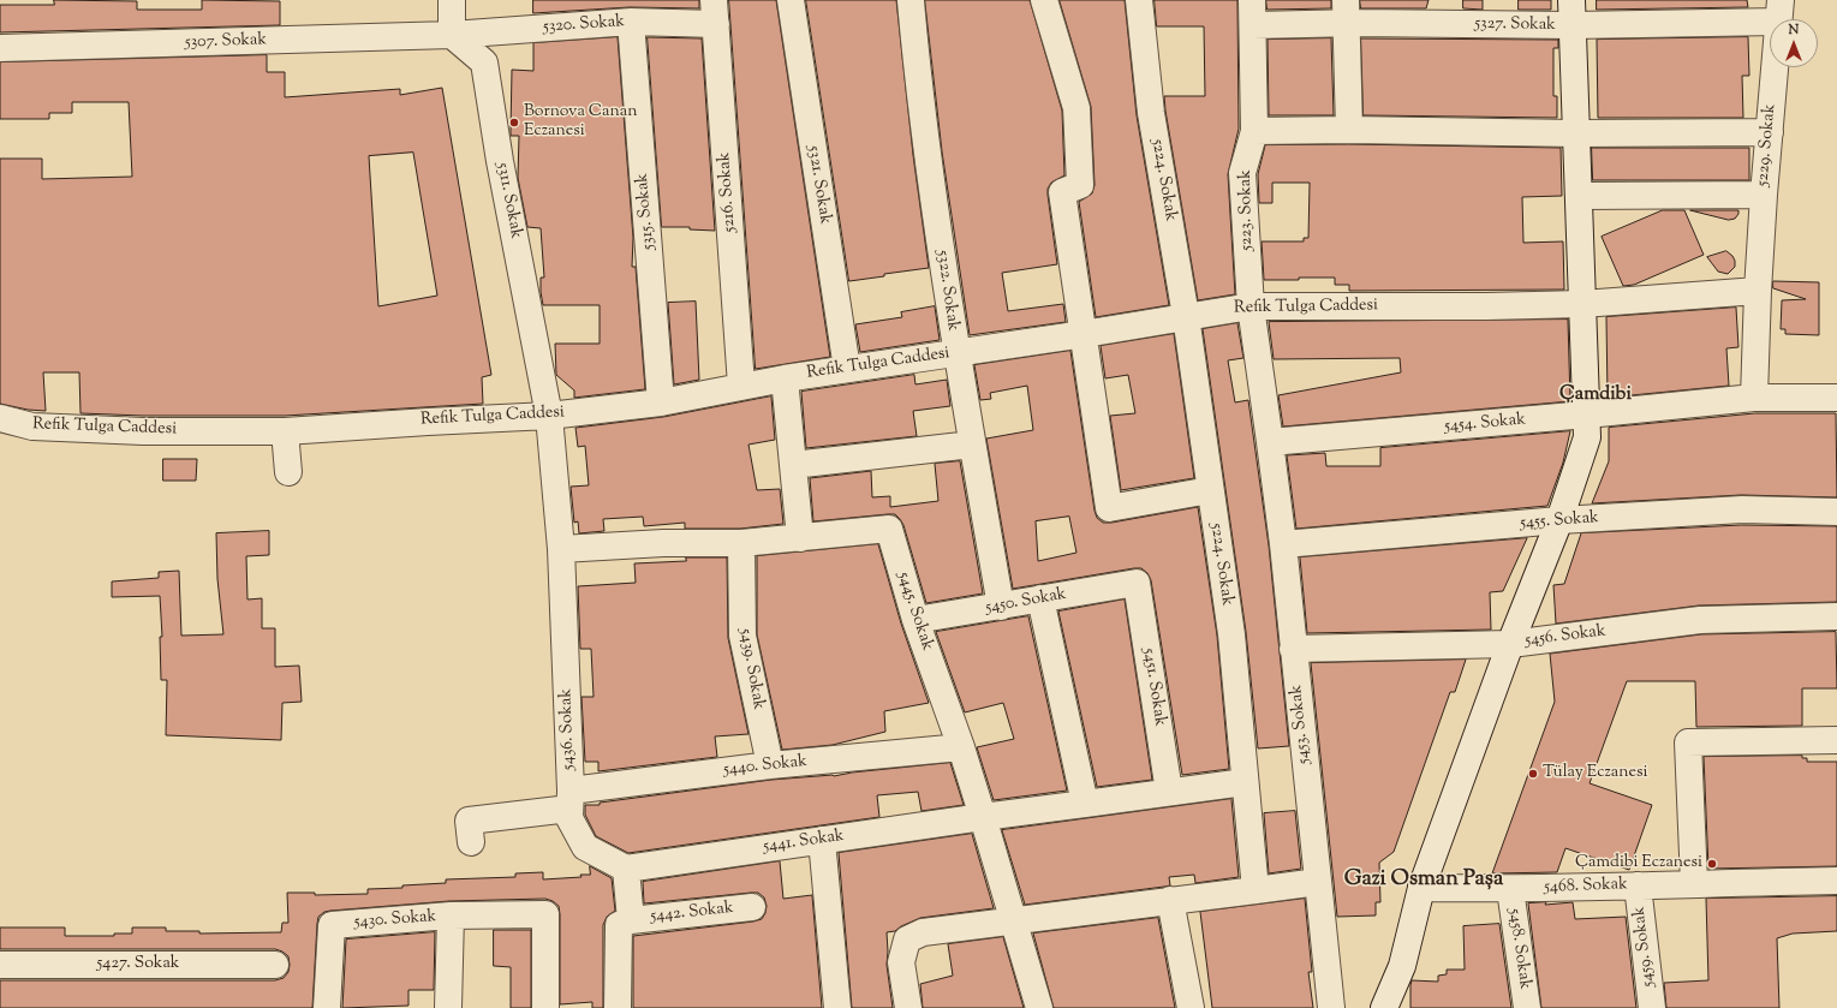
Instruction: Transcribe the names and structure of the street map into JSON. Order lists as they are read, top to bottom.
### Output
{
  "streets": {
    "street": [
      "5320. Sokak",
      "5327. Sokak",
      "5307. Sokak",
      "5229. Sokak",
      "5224. Sokak",
      "5321. Sokak",
      "5216. Sokak",
      "5311. Sokak",
      "5223. Sokak",
      "5315. Sokak",
      "5322. Sokak",
      "Refik Tulga Caddesi",
      "5454. Sokak",
      "5455. Sokak",
      "5450. Sokak",
      "5445. Sokak",
      "5456. Sokak",
      "5439. Sokak",
      "5451. Sokak",
      "5453. Sokak",
      "5436. Sokak",
      "5440. Sokak",
      "5441. Sokak",
      "5468. Sokak",
      "5442. Sokak",
      "5430. Sokak",
      "5459. Sokak",
      "5458. Sokak",
      "5427. Sokak"
    ]
  },
  "crossings": [
    ["5320. Sokak", "5307. Sokak"],
    ["5320. Sokak", "5216. Sokak"],
    ["5320. Sokak", "5311. Sokak"],
    ["5320. Sokak", "5315. Sokak"],
    ["5327. Sokak", "5229. Sokak"],
    ["5327. Sokak", "5223. Sokak"],
    ["5307. Sokak", "5311. Sokak"],
    ["5229. Sokak", "Refik Tulga Caddesi"],
    ["5229. Sokak", "5454. Sokak"],
    ["5224. Sokak", "Refik Tulga Caddesi"],
    ["5224. Sokak", "5441. Sokak"],
    ["5321. Sokak", "Refik Tulga Caddesi"],
    ["5216. Sokak", "Refik Tulga Caddesi"],
    ["5311. Sokak", "Refik Tulga Caddesi"],
    ["5311. Sokak", "5436. Sokak"],
    ["5223. Sokak", "Refik Tulga Caddesi"],
    ["5315. Sokak", "Refik Tulga Caddesi"],
    ["5322. Sokak", "Refik Tulga Caddesi"],
    ["5322. Sokak", "5450. Sokak"],
    ["Refik Tulga Caddesi", "5436. Sokak"],
    ["5454. Sokak", "5453. Sokak"],
    ["5455. Sokak", "5453. Sokak"],
    ["5450. Sokak", "5445. Sokak"],
    ["5450. Sokak", "5451. Sokak"],
    ["5445. Sokak", "5439. Sokak"],
    ["5445. Sokak", "5436. Sokak"],
    ["5445. Sokak", "5440. Sokak"],
    ["5445. Sokak", "5441. Sokak"],
    ["5456. Sokak", "5453. Sokak"],
    ["5439. Sokak", "5440. Sokak"],
    ["5451. Sokak", "5441. Sokak"],
    ["5436. Sokak", "5440. Sokak"],
    ["5436. Sokak", "5441. Sokak"],
    ["5468. Sokak", "5459. Sokak"],
    ["5468. Sokak", "5458. Sokak"]
  ],
  "districts": ["Çamdibi", "Gazi Osman Paşa"],
  "places": ["Bornova Canan Eczanesi", "Tülay Eczanesi", "Çamdibi Eczanesi"],
  "north": "top"
}
